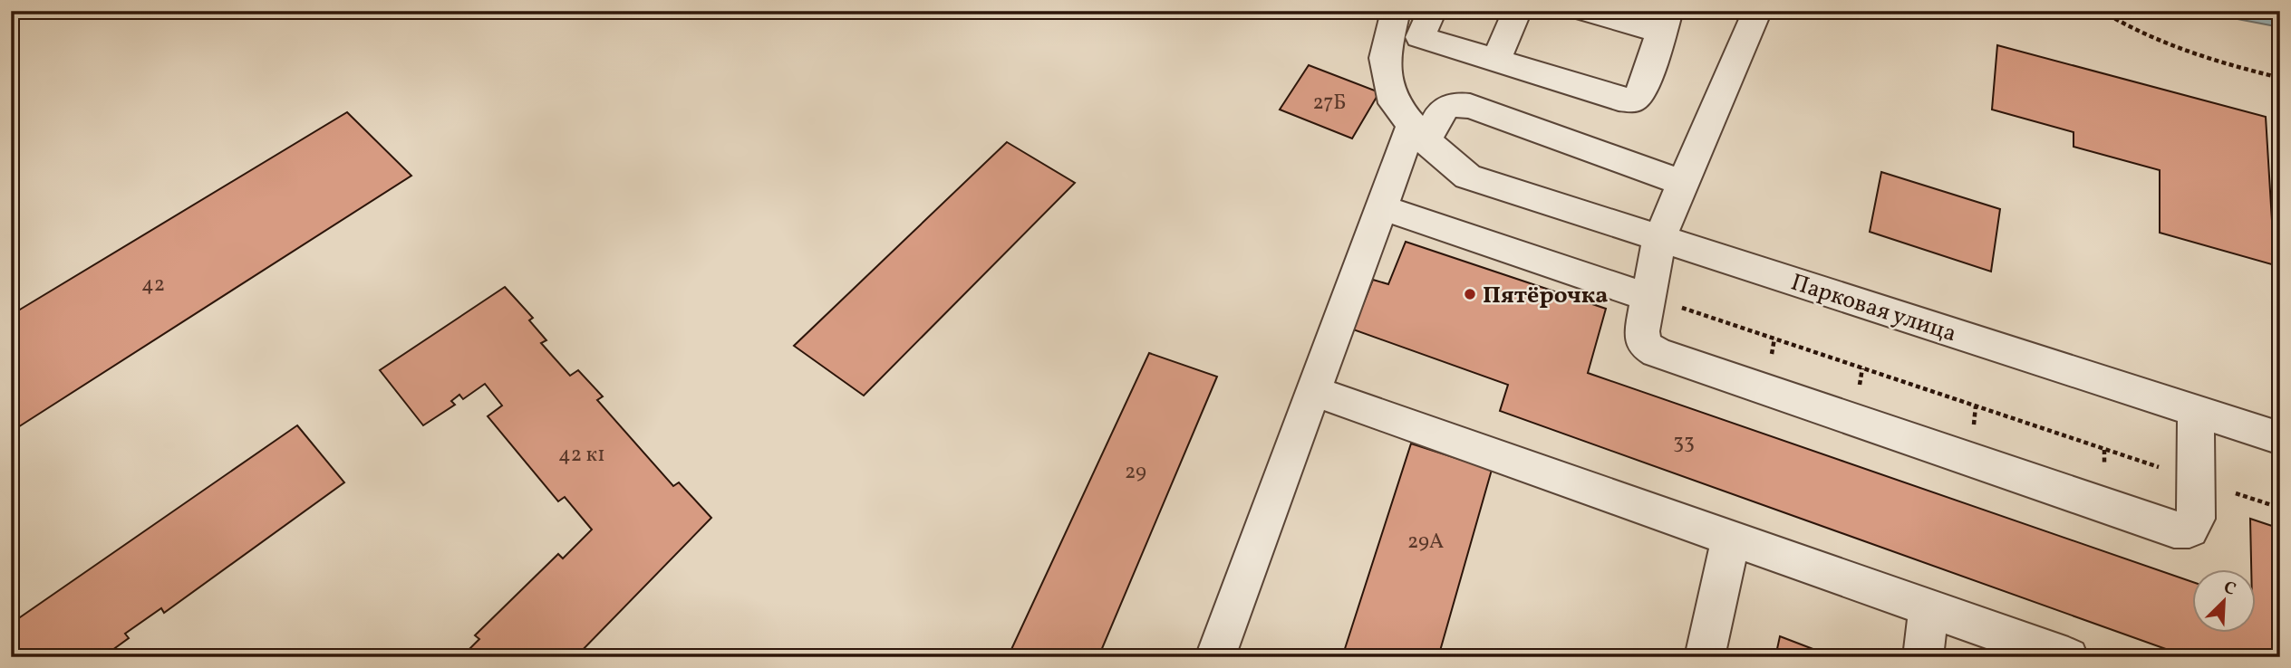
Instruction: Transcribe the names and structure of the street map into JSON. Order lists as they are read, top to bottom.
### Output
{
  "streets": {
    "street": ["Парковая улица"]
  },
  "places": ["Пятёрочка"],
  "house_numbers": [
    "27Б",
    "42",
    "33",
    "42 к1",
    "29",
    "29А"
  ],
  "north": "top right"
}
